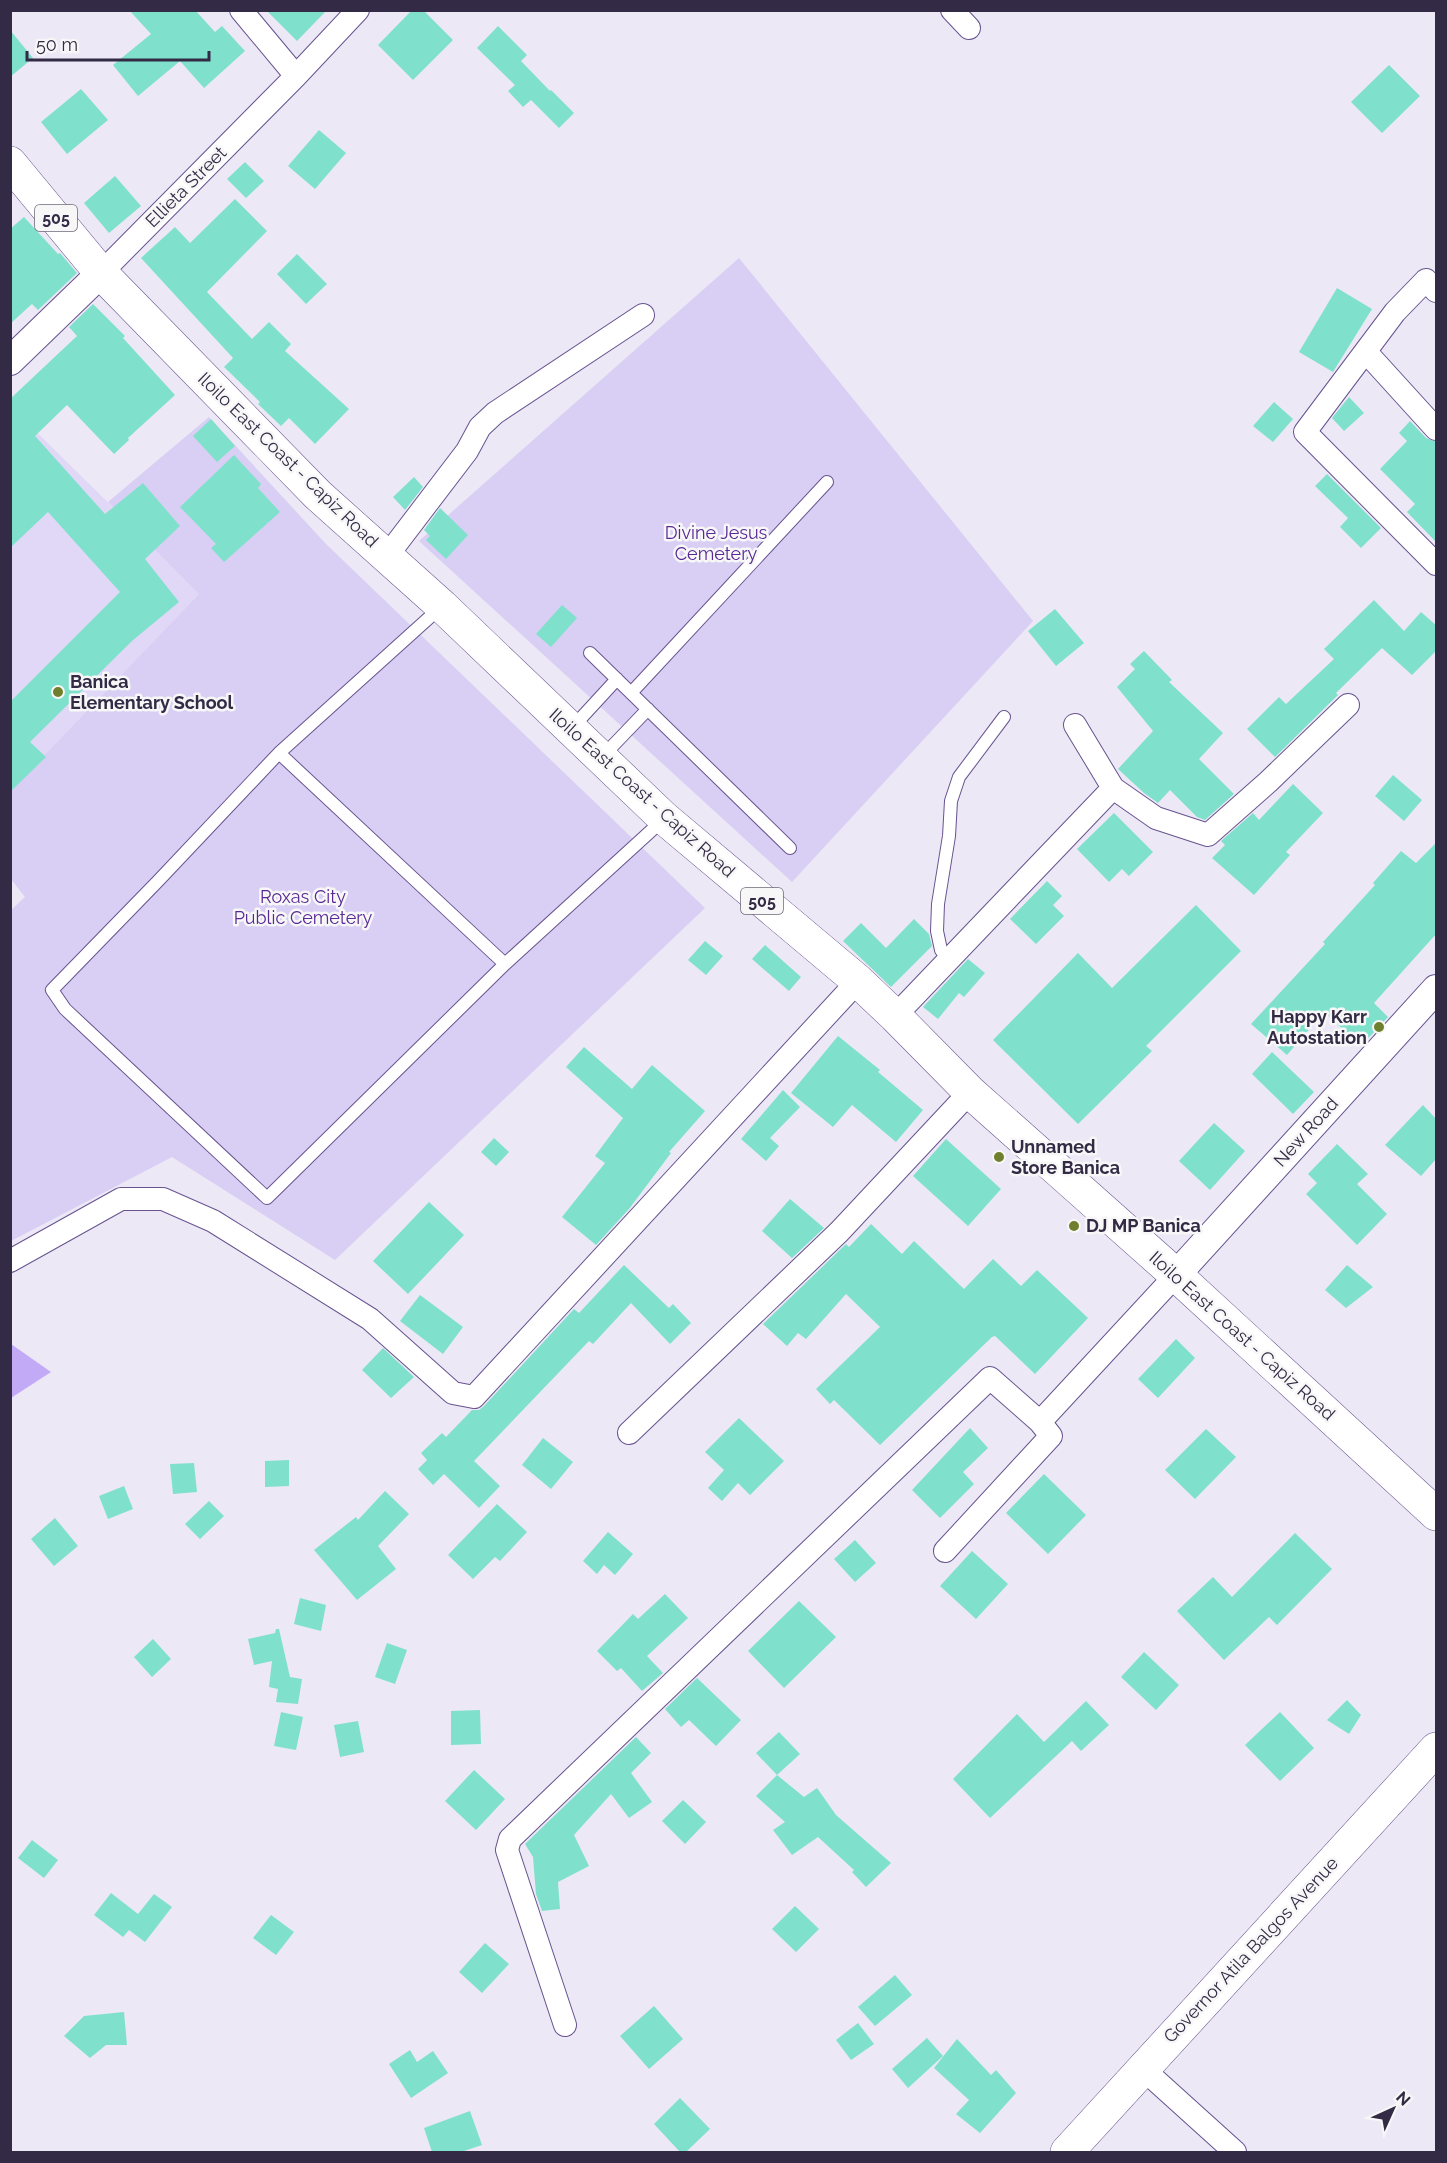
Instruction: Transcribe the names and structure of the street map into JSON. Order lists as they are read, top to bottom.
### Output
{
  "streets": {
    "main road": ["505", "Iloilo East Coast - Capiz Road", "Governor Atila Balgos Avenue"],
    "street": ["Ellieta Street", "New Road"]
  },
  "crossings": [
    ["Ellieta Street", "505"],
    ["Ellieta Street", "Iloilo East Coast - Capiz Road"],
    ["505", "Iloilo East Coast - Capiz Road"],
    ["Iloilo East Coast - Capiz Road", "New Road"]
  ],
  "parks": ["Divine Jesus Cemetery", "Roxas City Public Cemetery"],
  "places": [
    "Banica Elementary School",
    "Happy Karr Autostation",
    "Unnamed Store Banica",
    "DJ MP Banica"
  ],
  "scale_bar": "50 m",
  "north": "top right"
}
